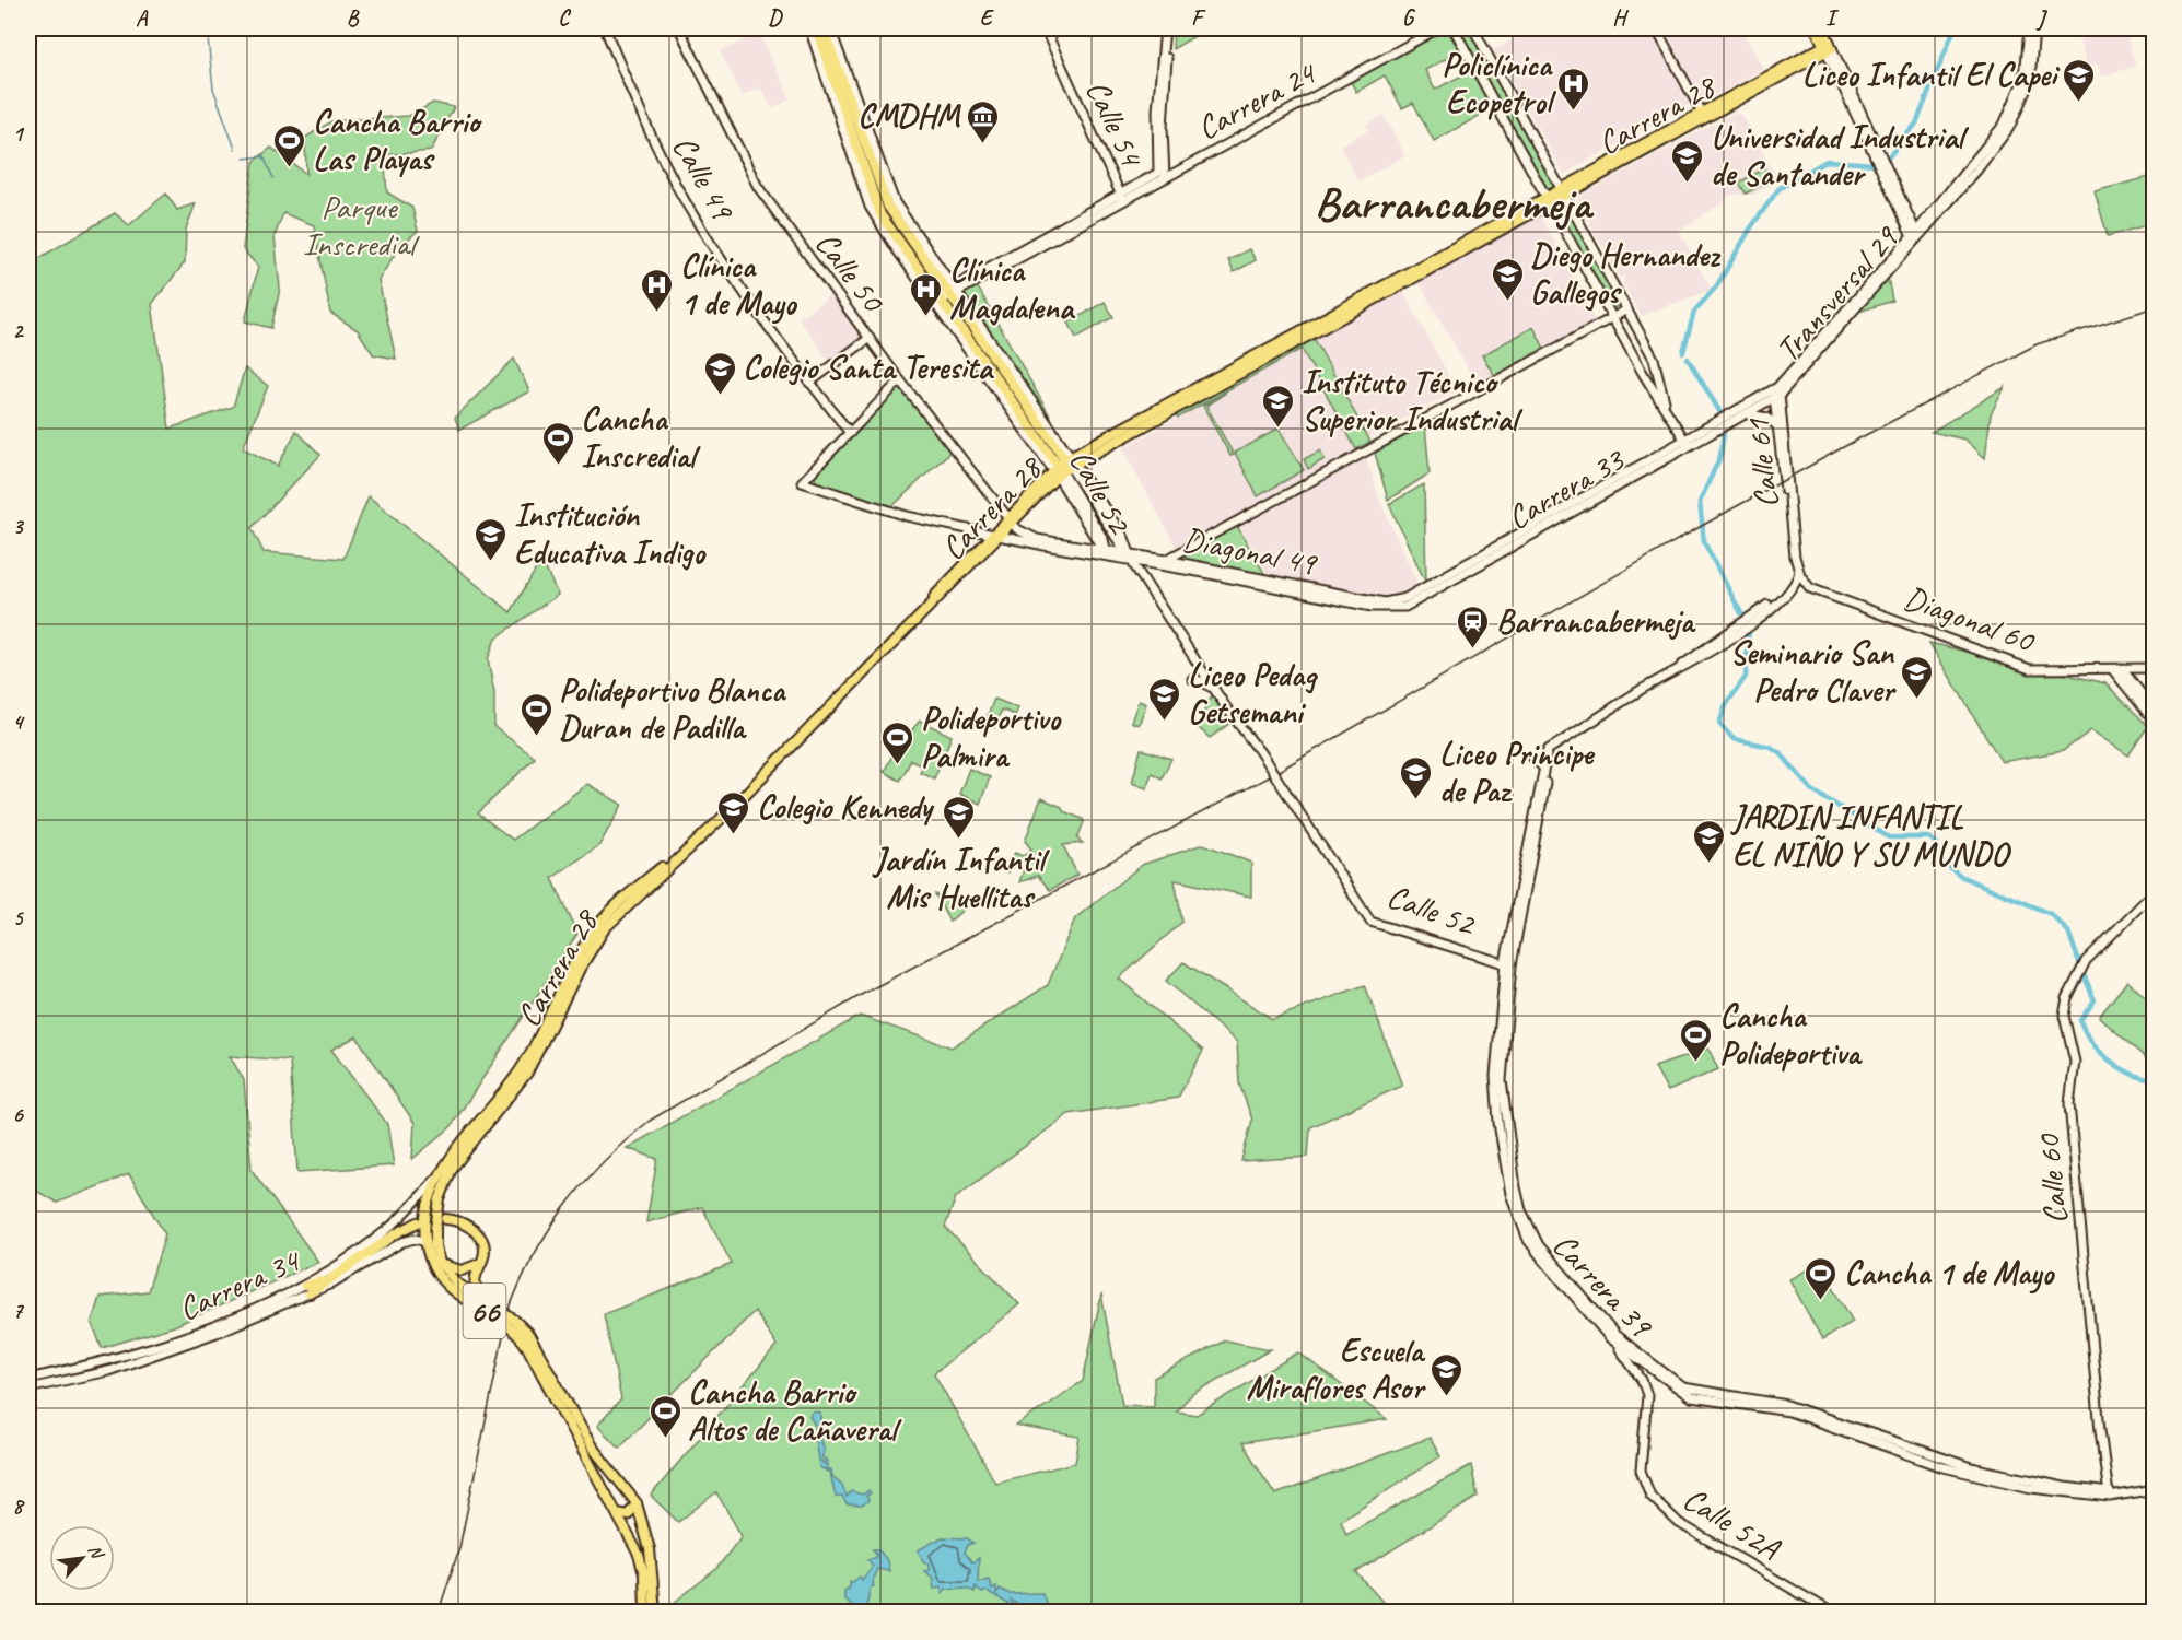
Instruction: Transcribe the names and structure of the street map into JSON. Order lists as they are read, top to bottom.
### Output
{
  "streets": {
    "main road": [
      "Carrera 24",
      "Carrera 28",
      "Calle 54",
      "Calle 49",
      "Calle 50",
      "Transversal 29",
      "Calle 61",
      "Carrera 33",
      "Calle 52",
      "Diagonal 49",
      "Diagonal 60",
      "Calle 60",
      "Carrera 34",
      "Carrera 39",
      "66",
      "Calle 52A"
    ]
  },
  "crossings": [
    ["Carrera 24", "Calle 54"],
    ["Carrera 24", "Calle 52"],
    ["Carrera 28", "Calle 50"],
    ["Carrera 28", "Calle 52"],
    ["Carrera 28", "Carrera 34"],
    ["Carrera 28", "66"],
    ["Transversal 29", "Calle 61"],
    ["Transversal 29", "Carrera 33"],
    ["Calle 61", "Carrera 33"],
    ["Calle 61", "Diagonal 60"],
    ["Carrera 33", "Diagonal 49"],
    ["Calle 52", "Diagonal 49"],
    ["Calle 52", "Carrera 39"],
    ["Calle 60", "Carrera 39"],
    ["Carrera 34", "66"],
    ["Carrera 39", "Calle 52A"]
  ],
  "districts": ["Barrancabermeja"],
  "parks": ["Parque Inscredial"],
  "places": {
    "school or university": [
      "Liceo Infantil El Capei",
      "Universidad Industrial de Santander",
      "Diego Hernandez Gallegos",
      "Colegio Santa Teresita",
      "Instituto Técnico Superior Industrial",
      "Institución Educativa Indigo",
      "Seminario San Pedro Claver",
      "Liceo Pedag Getsemani",
      "Liceo Principe de Paz",
      "Colegio Kennedy",
      "Jardín Infantil Mis Huellitas",
      "JARDIN INFANTIL EL NIÑO Y SU MUNDO",
      "Escuela Miraflores Asor"
    ],
    "hospital": ["Policlínica Ecopetrol", "Clínica 1 de Mayo", "Clínica Magdalena"],
    "museum": ["CMDHM"],
    "sports": [
      "Cancha Barrio Las Playas",
      "Cancha Inscredial",
      "Polideportivo Blanca Duran de Padilla",
      "Polideportivo Palmira",
      "Cancha Polideportiva",
      "Cancha 1 de Mayo",
      "Cancha Barrio Altos de Cañaveral"
    ],
    "station": ["Barrancabermeja"]
  },
  "north": "top right",
  "grid": {
    "columns": [
      "A",
      "B",
      "C",
      "D",
      "E",
      "F",
      "G",
      "H",
      "I",
      "J"
    ],
    "rows": [
      "1",
      "2",
      "3",
      "4",
      "5",
      "6",
      "7",
      "8"
    ]
  }
}
